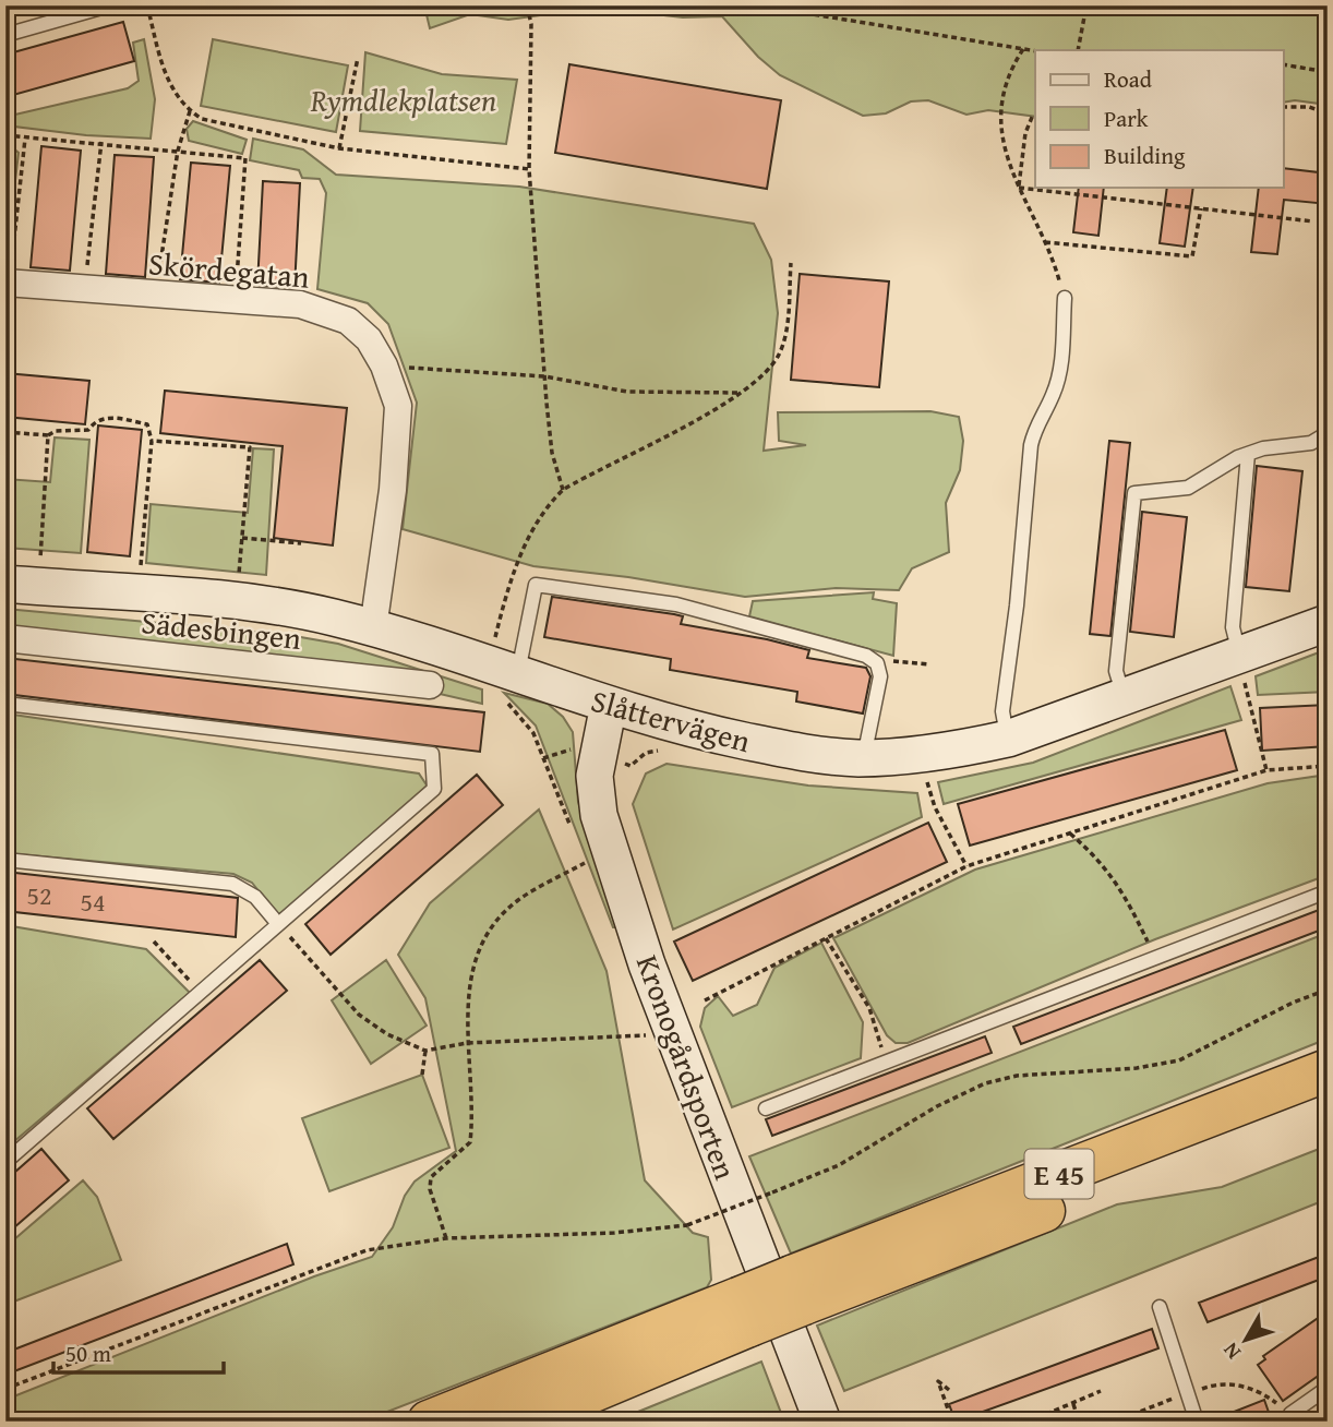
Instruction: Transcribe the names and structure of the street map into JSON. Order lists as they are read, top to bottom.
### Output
{
  "streets": {
    "highway": ["E 45"],
    "street": [
      "Skördegatan",
      "Sädesbingen",
      "Slåttervägen",
      "Kronogårdsporten"
    ]
  },
  "crossings": [
    ["Skördegatan", "Slåttervägen"],
    ["Slåttervägen", "Kronogårdsporten"]
  ],
  "parks": ["Rymdlekplatsen"],
  "house_numbers": ["52", "54"],
  "legend": ["Road", "Park", "Building"],
  "scale_bar": "50 m",
  "north": "bottom left"
}
